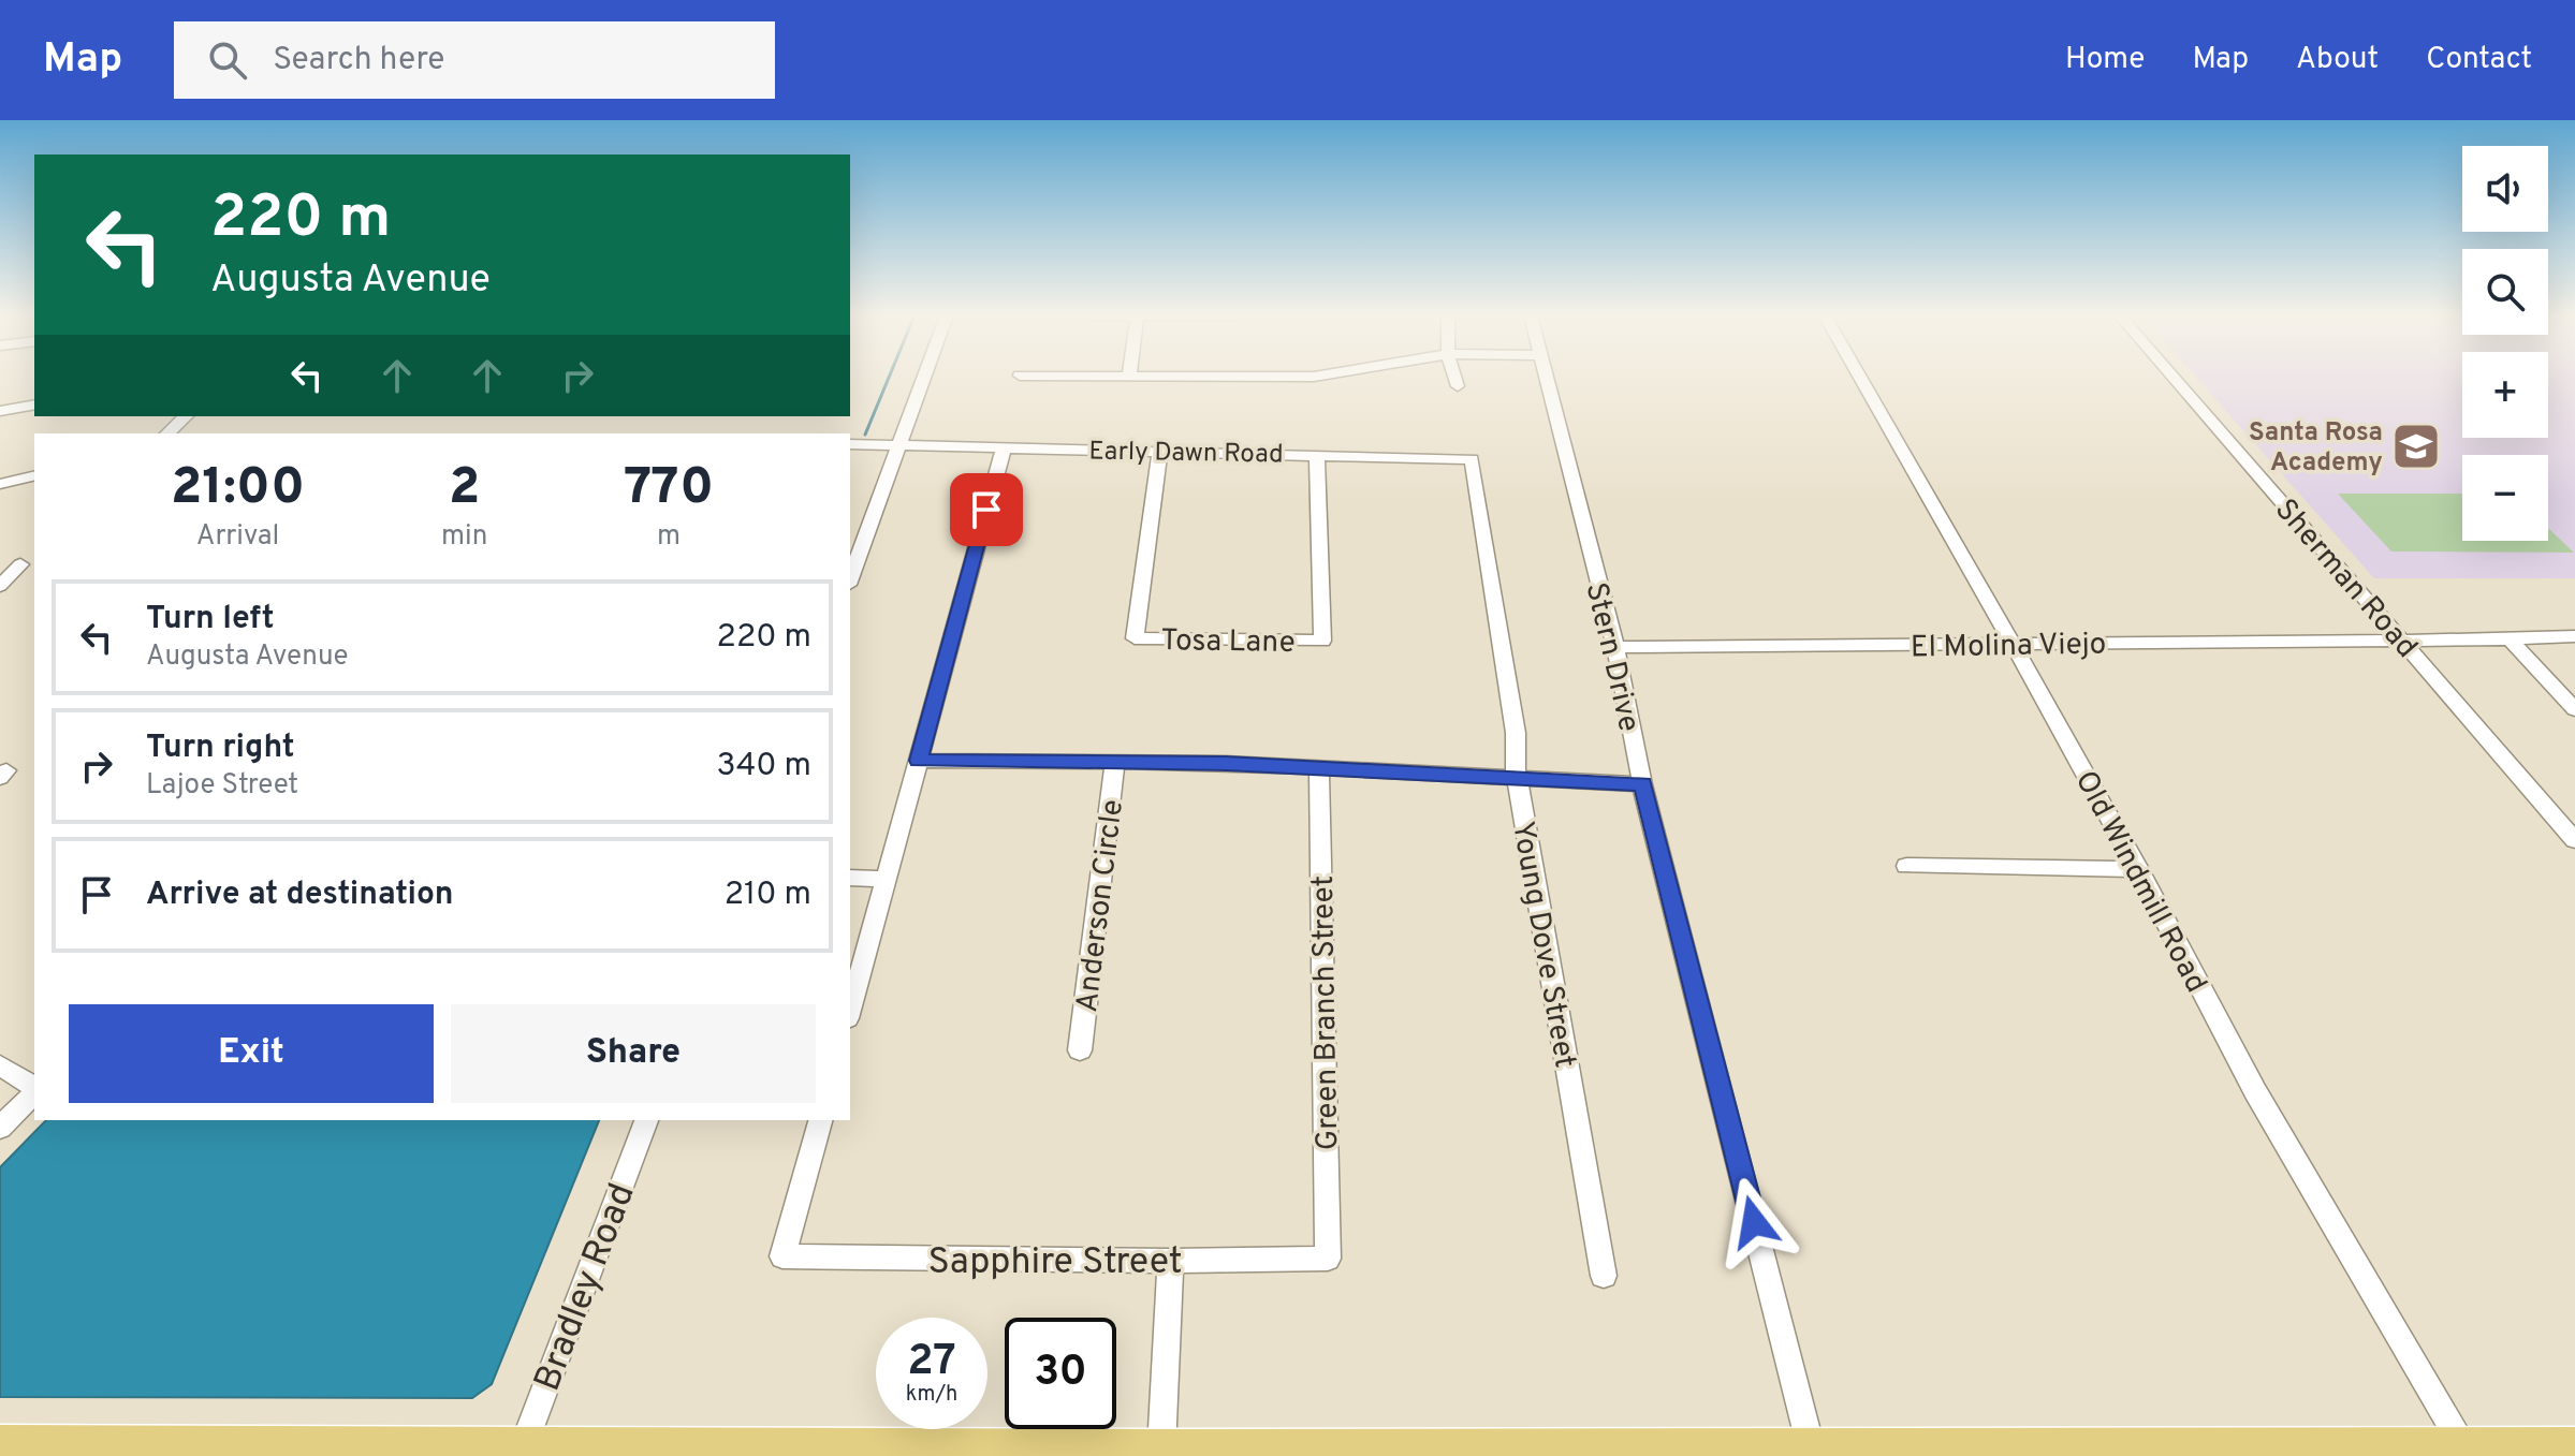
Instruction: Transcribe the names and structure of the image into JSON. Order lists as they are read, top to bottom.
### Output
{
  "streets": {
    "street": [
      "Early Dawn Road",
      "Sherman Road",
      "Tosa Lane",
      "El Molina Viejo",
      "Stern Drive",
      "Old Windmill Road",
      "Anderson Circle",
      "Young Dove Street",
      "Green Branch Street",
      "Sapphire Street",
      "Bradley Road"
    ]
  },
  "crossings": [
    ["Early Dawn Road", "Tosa Lane"],
    ["Early Dawn Road", "Young Dove Street"],
    ["Sherman Road", "El Molina Viejo"],
    ["El Molina Viejo", "Stern Drive"],
    ["El Molina Viejo", "Old Windmill Road"],
    ["Green Branch Street", "Sapphire Street"]
  ],
  "places": {
    "school or university": ["Santa Rosa Academy"]
  },
  "page": {
    "header": "Map",
    "search": "Search here",
    "nav": [
      "Home",
      "Map",
      "About",
      "Contact"
    ],
    "map_buttons": ["+", "−"],
    "turn": ["220 m", "Augusta Avenue"],
    "eta": [
      "21:00",
      "Arrival",
      "2",
      "min",
      "770",
      "m"
    ],
    "list": [
      {
        "name": "Turn left",
        "note": "Augusta Avenue",
        "value": "220 m"
      },
      {
        "name": "Turn right",
        "note": "Lajoe Street",
        "value": "340 m"
      },
      {
        "name": "Arrive at destination",
        "value": "210 m"
      }
    ],
    "buttons": ["Exit", "Share"],
    "speed": "27 km/h",
    "limit": "30"
  }
}
